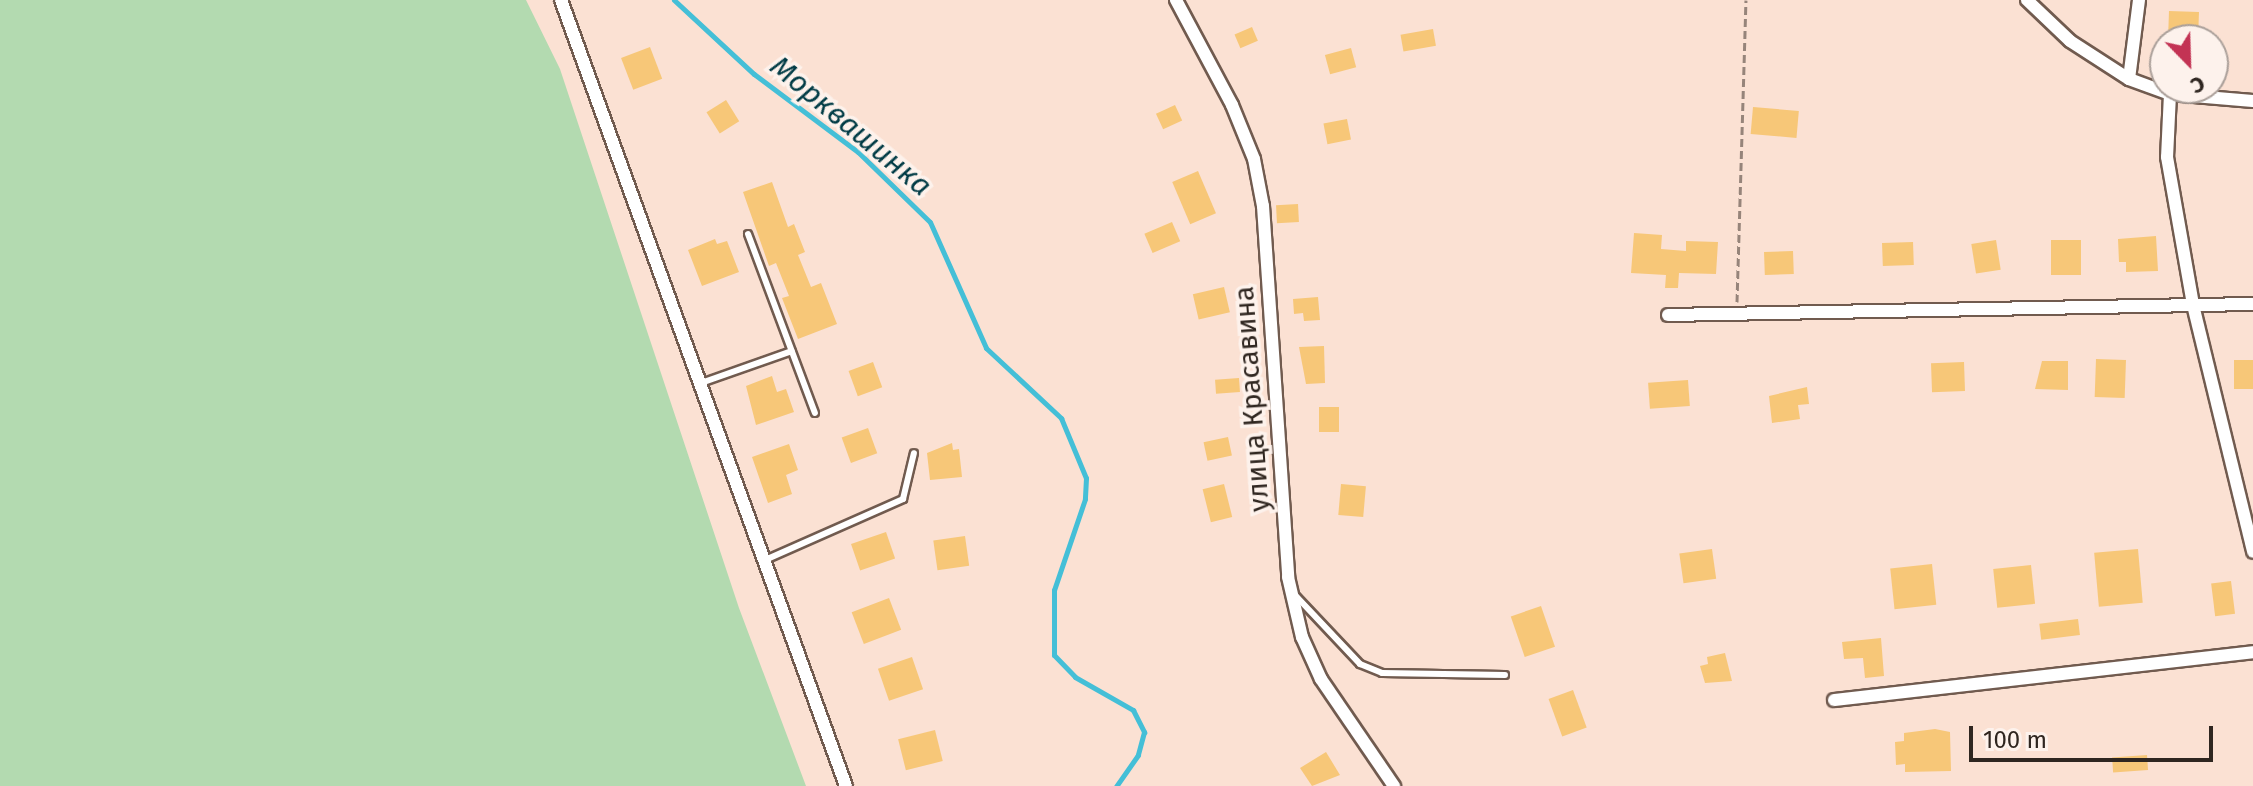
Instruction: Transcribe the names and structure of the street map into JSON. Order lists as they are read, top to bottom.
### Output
{
  "streets": {
    "street": ["улица Красавина"]
  },
  "water": ["Морквашинка"],
  "scale_bar": "100 m",
  "north": "bottom right"
}
